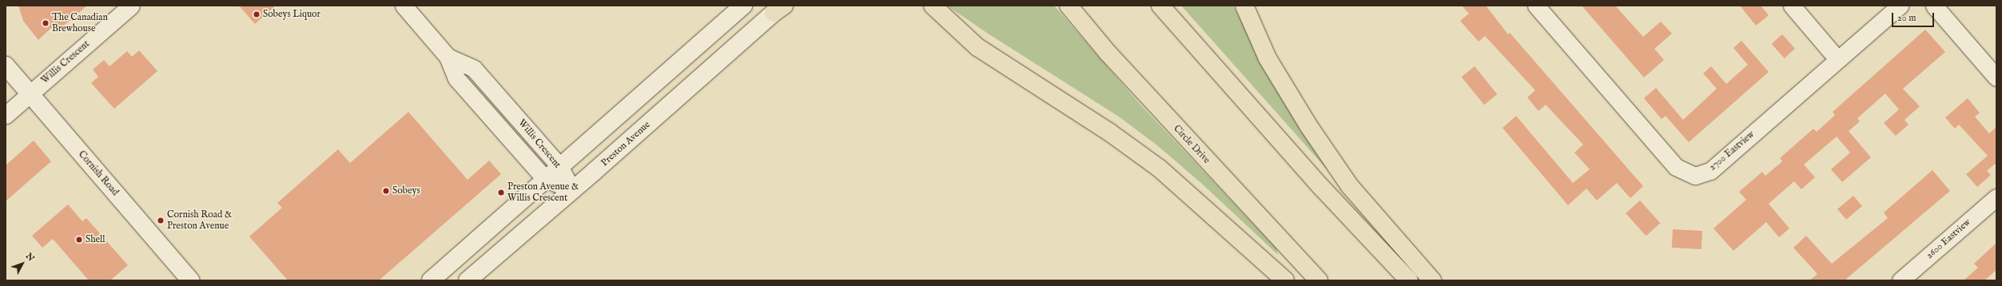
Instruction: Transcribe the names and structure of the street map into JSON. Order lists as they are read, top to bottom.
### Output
{
  "streets": {
    "highway": ["Circle Drive"],
    "main road": ["Preston Avenue", "Cornish Road"],
    "street": ["Willis Crescent", "2700 Eastview", "2600 Eastview"]
  },
  "crossings": [
    ["Willis Crescent", "Preston Avenue"],
    ["Willis Crescent", "Cornish Road"]
  ],
  "places": [
    "Sobeys Liquor",
    "The Canadian Brewhouse",
    "Sobeys",
    "Preston Avenue & Willis Crescent",
    "Cornish Road & Preston Avenue",
    "Shell"
  ],
  "scale_bar": "20 m",
  "north": "top right"
}
